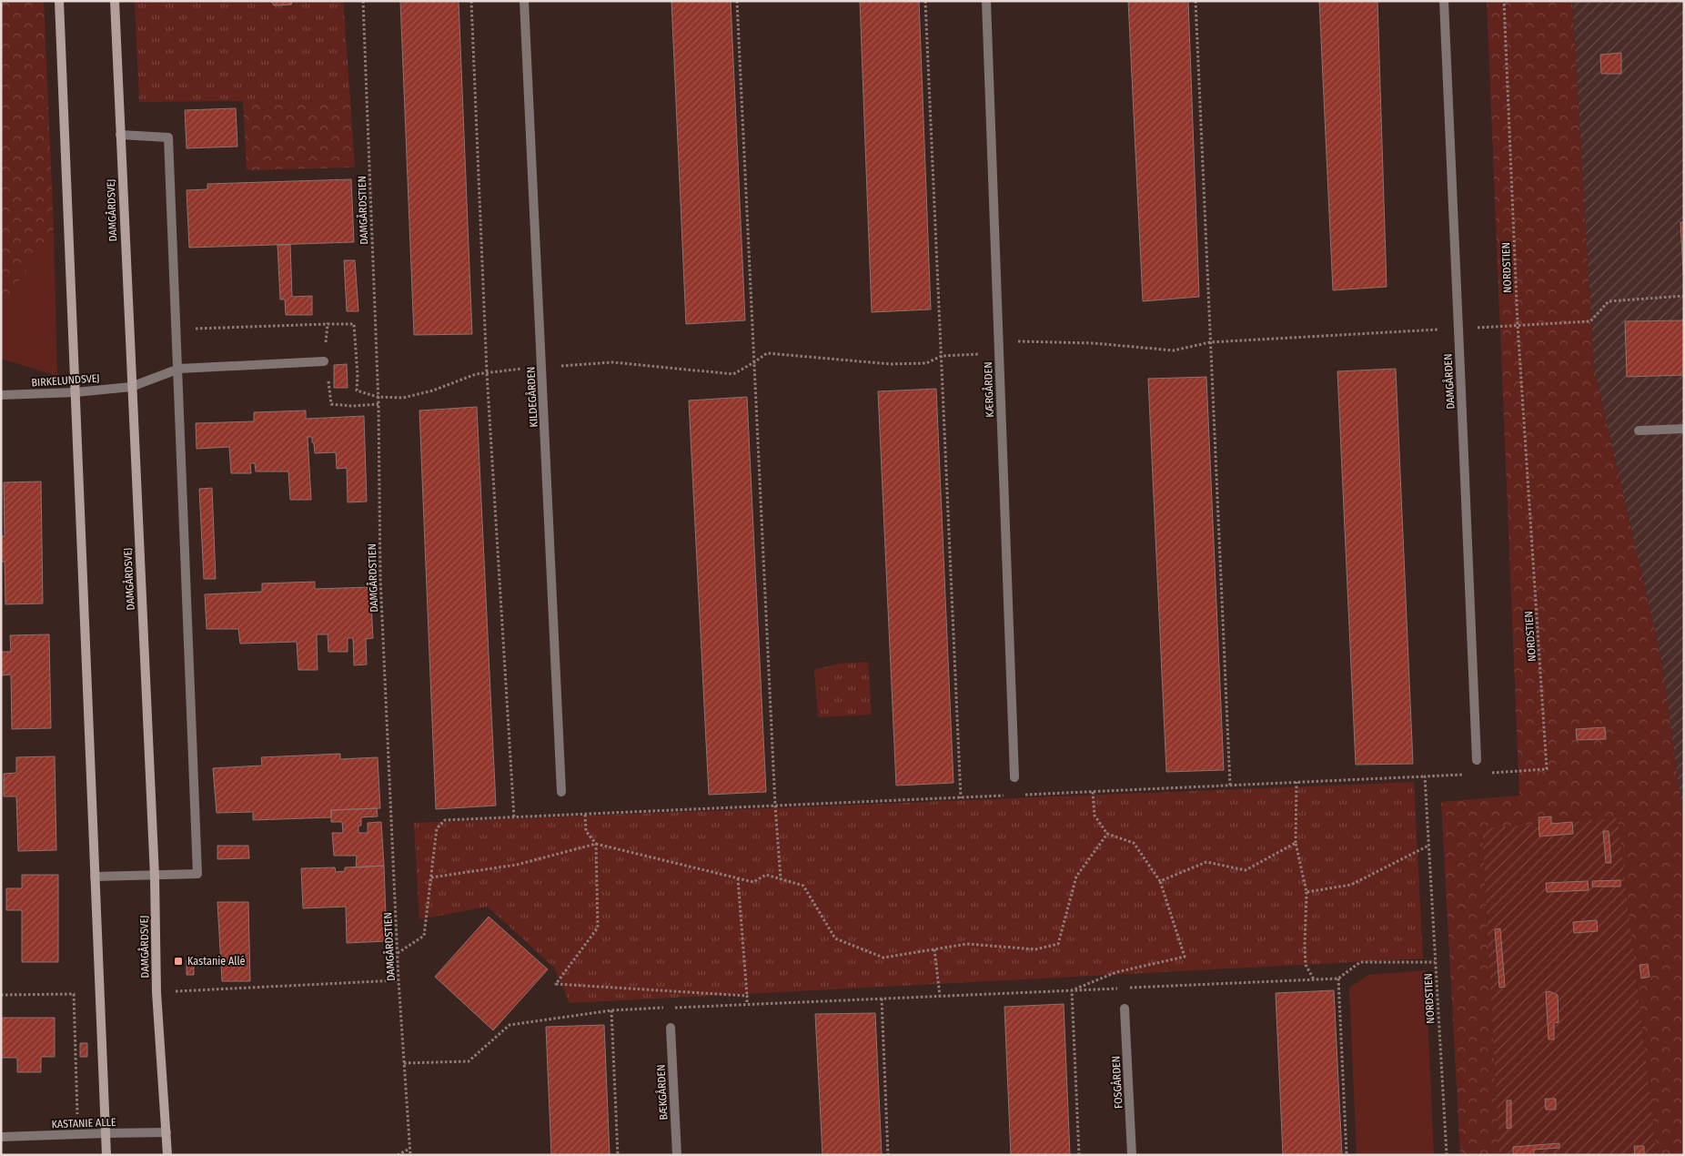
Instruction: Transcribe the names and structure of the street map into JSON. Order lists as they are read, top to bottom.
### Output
{
  "streets": {
    "street": [
      "DAMGÅRDSVEJ",
      "BIRKELUNDSVEJ",
      "DAMGÅRDEN",
      "KÆRGÅRDEN",
      "KILDEGÅRDEN",
      "FOSGÅRDEN",
      "BÆKGÅRDEN",
      "KASTANIE ALLE"
    ],
    "path": ["DAMGÅRDSTIEN", "NORDSTIEN"]
  },
  "crossings": [
    ["DAMGÅRDSVEJ", "BIRKELUNDSVEJ"],
    ["DAMGÅRDSVEJ", "KASTANIE ALLE"]
  ],
  "places": {
    "transit": ["Kastanie Allé"]
  }
}
